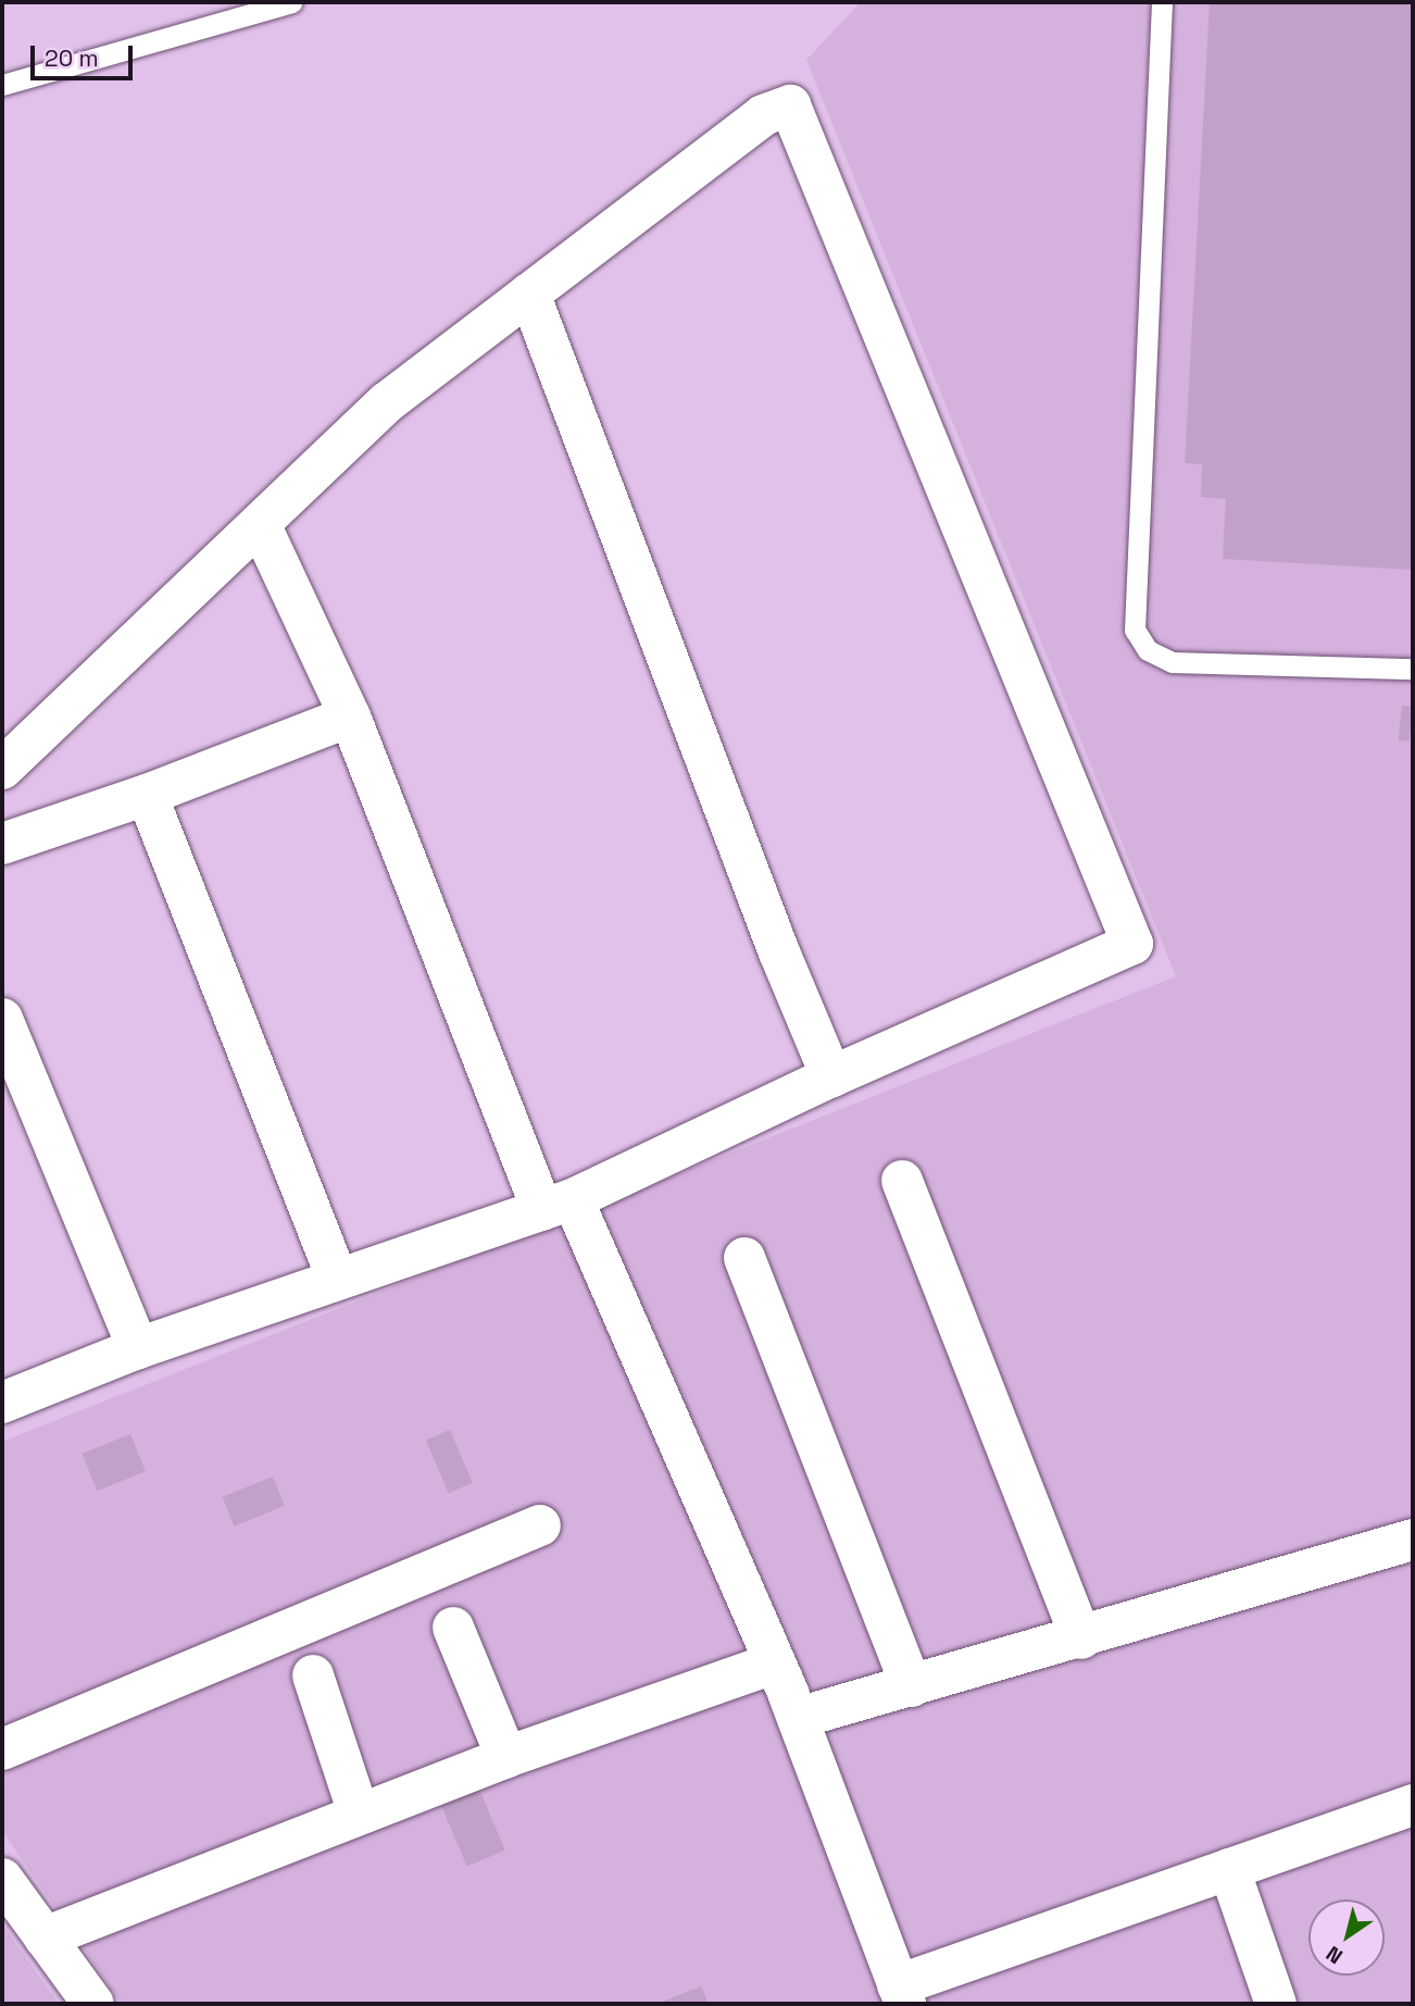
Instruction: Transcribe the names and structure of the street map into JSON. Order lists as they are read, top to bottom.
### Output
{
  "scale_bar": "20 m",
  "north": "bottom left"
}
